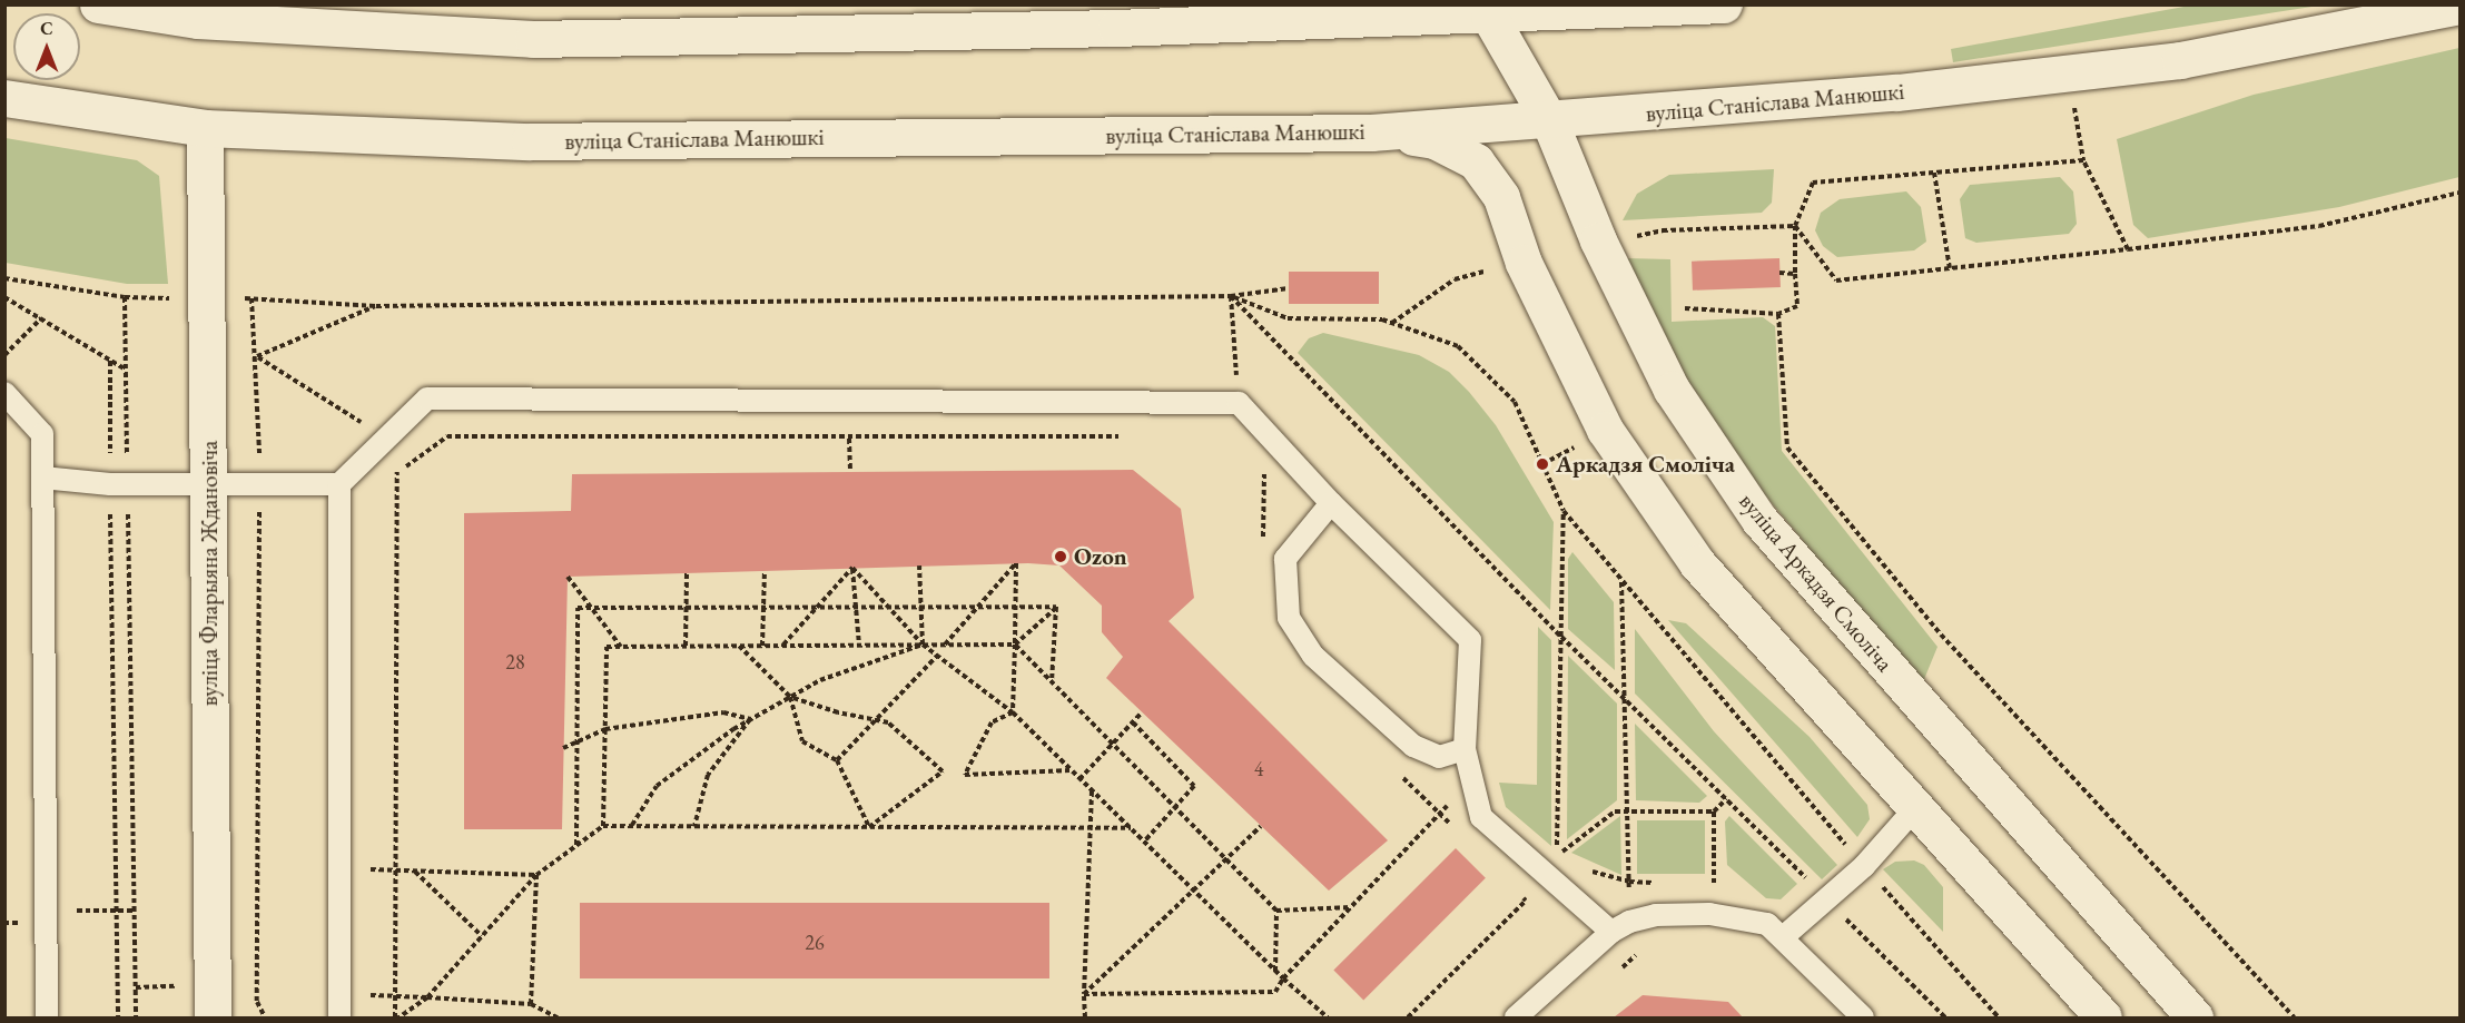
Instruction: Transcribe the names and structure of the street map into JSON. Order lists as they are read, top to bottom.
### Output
{
  "streets": {
    "main road": ["вуліца Станіслава Манюшкі", "вуліца Фларыяна Ждановіча", "вуліца Аркадзя Смоліча"]
  },
  "crossings": [
    ["вуліца Станіслава Манюшкі", "вуліца Фларыяна Ждановіча"],
    ["вуліца Станіслава Манюшкі", "вуліца Аркадзя Смоліча"]
  ],
  "places": ["Аркадзя Смоліча", "Ozon"],
  "house_numbers": ["28", "4", "26"],
  "north": "top"
}
